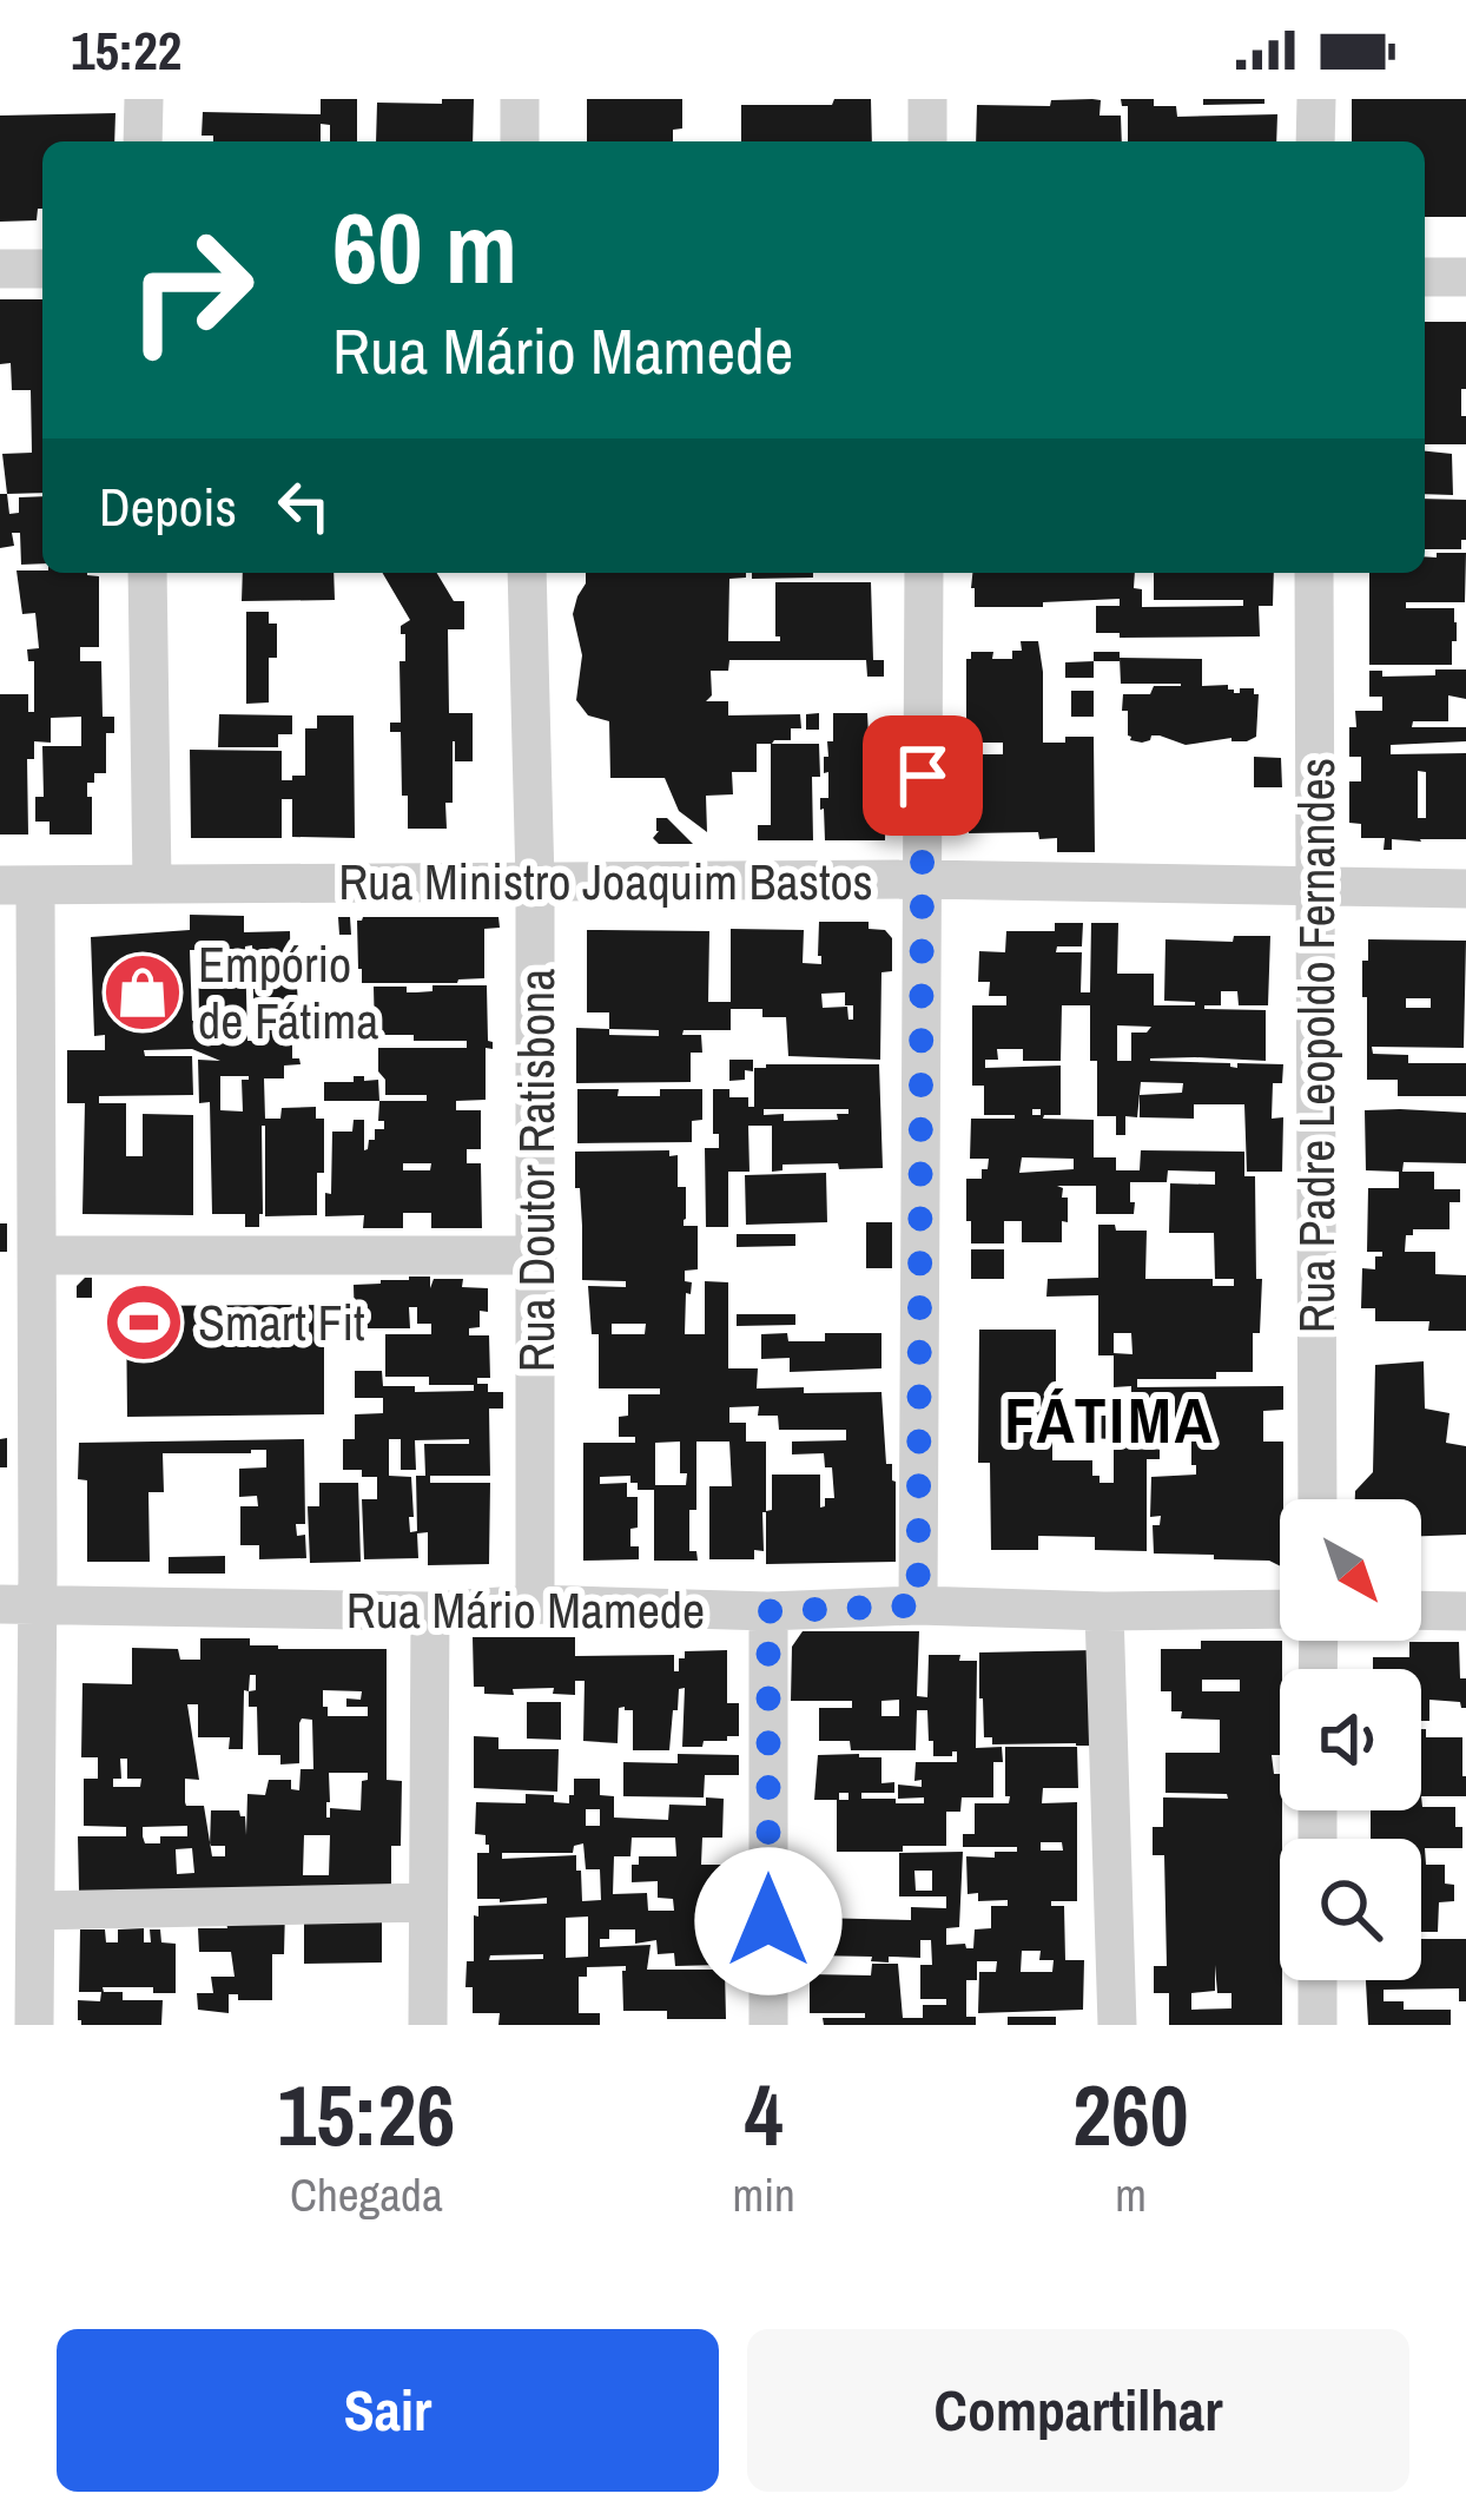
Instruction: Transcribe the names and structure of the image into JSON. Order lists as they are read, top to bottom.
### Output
{
  "streets": {
    "street": [
      "Rua Ministro Joaquim Bastos",
      "Rua Padre Leopoldo Fernandes",
      "Rua Doutor Ratisbona",
      "Rua Mário Mamede"
    ]
  },
  "crossings": [
    ["Rua Ministro Joaquim Bastos", "Rua Padre Leopoldo Fernandes"],
    ["Rua Ministro Joaquim Bastos", "Rua Doutor Ratisbona"],
    ["Rua Doutor Ratisbona", "Rua Mário Mamede"]
  ],
  "districts": ["FÁTIMA"],
  "places": {
    "shop": ["Empório de Fátima"],
    "sports": ["Smart Fit"]
  },
  "north": "bottom right",
  "page": {
    "status": "15:22",
    "turn": ["60 m", "Rua Mário Mamede"],
    "then": "Depois",
    "eta": [
      "15:26",
      "Chegada",
      "4",
      "min",
      "260",
      "m"
    ],
    "buttons": ["Sair", "Compartilhar"]
  }
}
